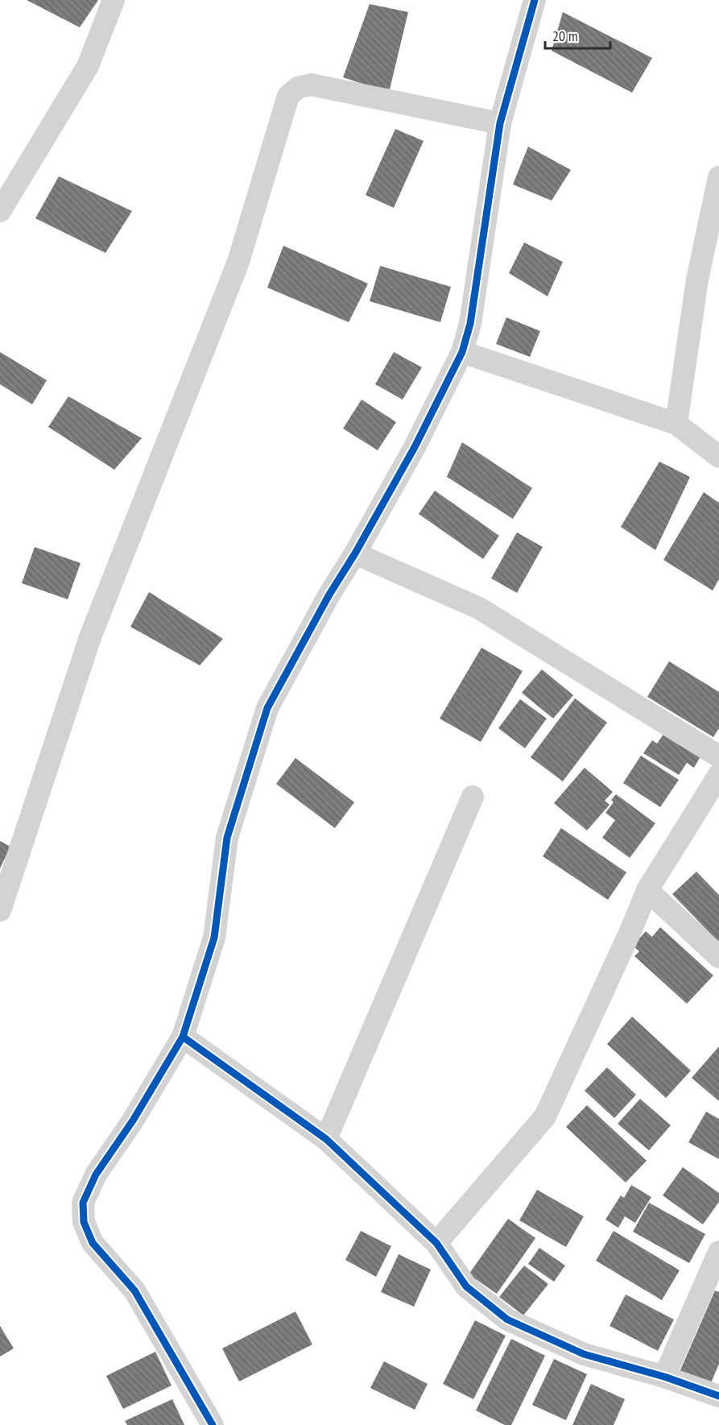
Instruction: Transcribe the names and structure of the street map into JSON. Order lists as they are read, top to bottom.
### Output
{
  "scale_bar": "20 m"
}
